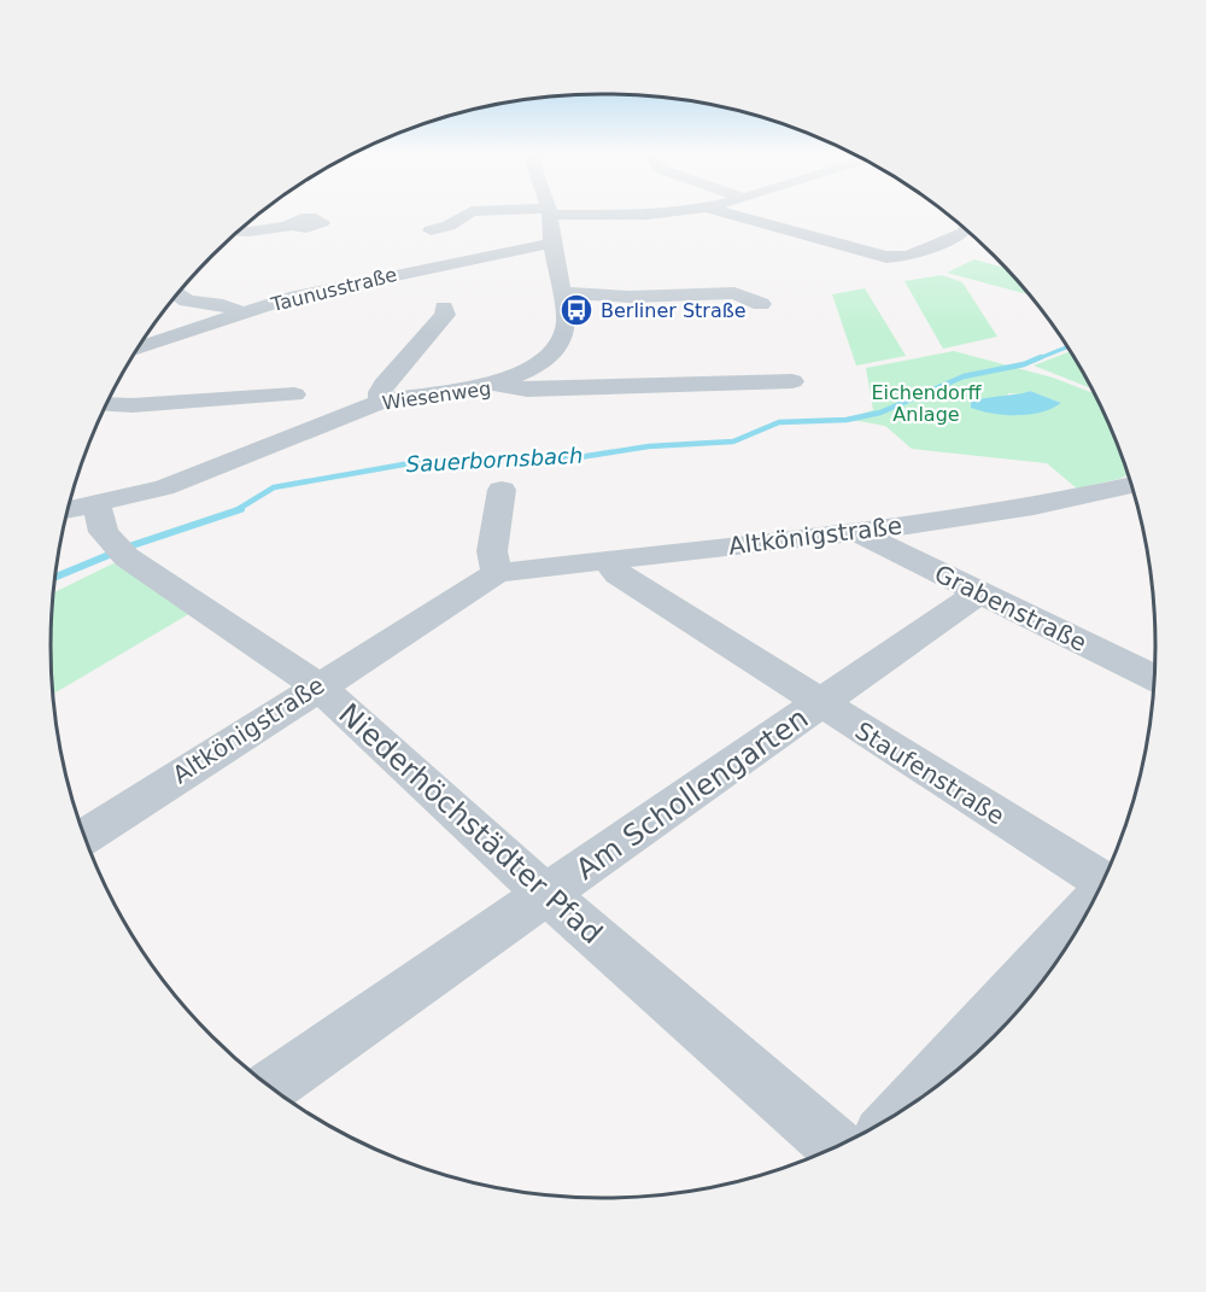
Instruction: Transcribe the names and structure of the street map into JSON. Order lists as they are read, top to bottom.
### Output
{
  "streets": {
    "street": [
      "Taunusstraße",
      "Wiesenweg",
      "Altkönigstraße",
      "Grabenstraße",
      "Staufenstraße",
      "Am Schollengarten",
      "Niederhöchstädter Pfad"
    ]
  },
  "crossings": [
    ["Wiesenweg", "Niederhöchstädter Pfad"],
    ["Altkönigstraße", "Grabenstraße"],
    ["Altkönigstraße", "Staufenstraße"],
    ["Altkönigstraße", "Niederhöchstädter Pfad"],
    ["Grabenstraße", "Am Schollengarten"],
    ["Staufenstraße", "Am Schollengarten"],
    ["Am Schollengarten", "Niederhöchstädter Pfad"]
  ],
  "water": ["Sauerbornsbach"],
  "parks": ["Eichendorff Anlage"],
  "places": {
    "bus stop": ["Berliner Straße"]
  }
}
